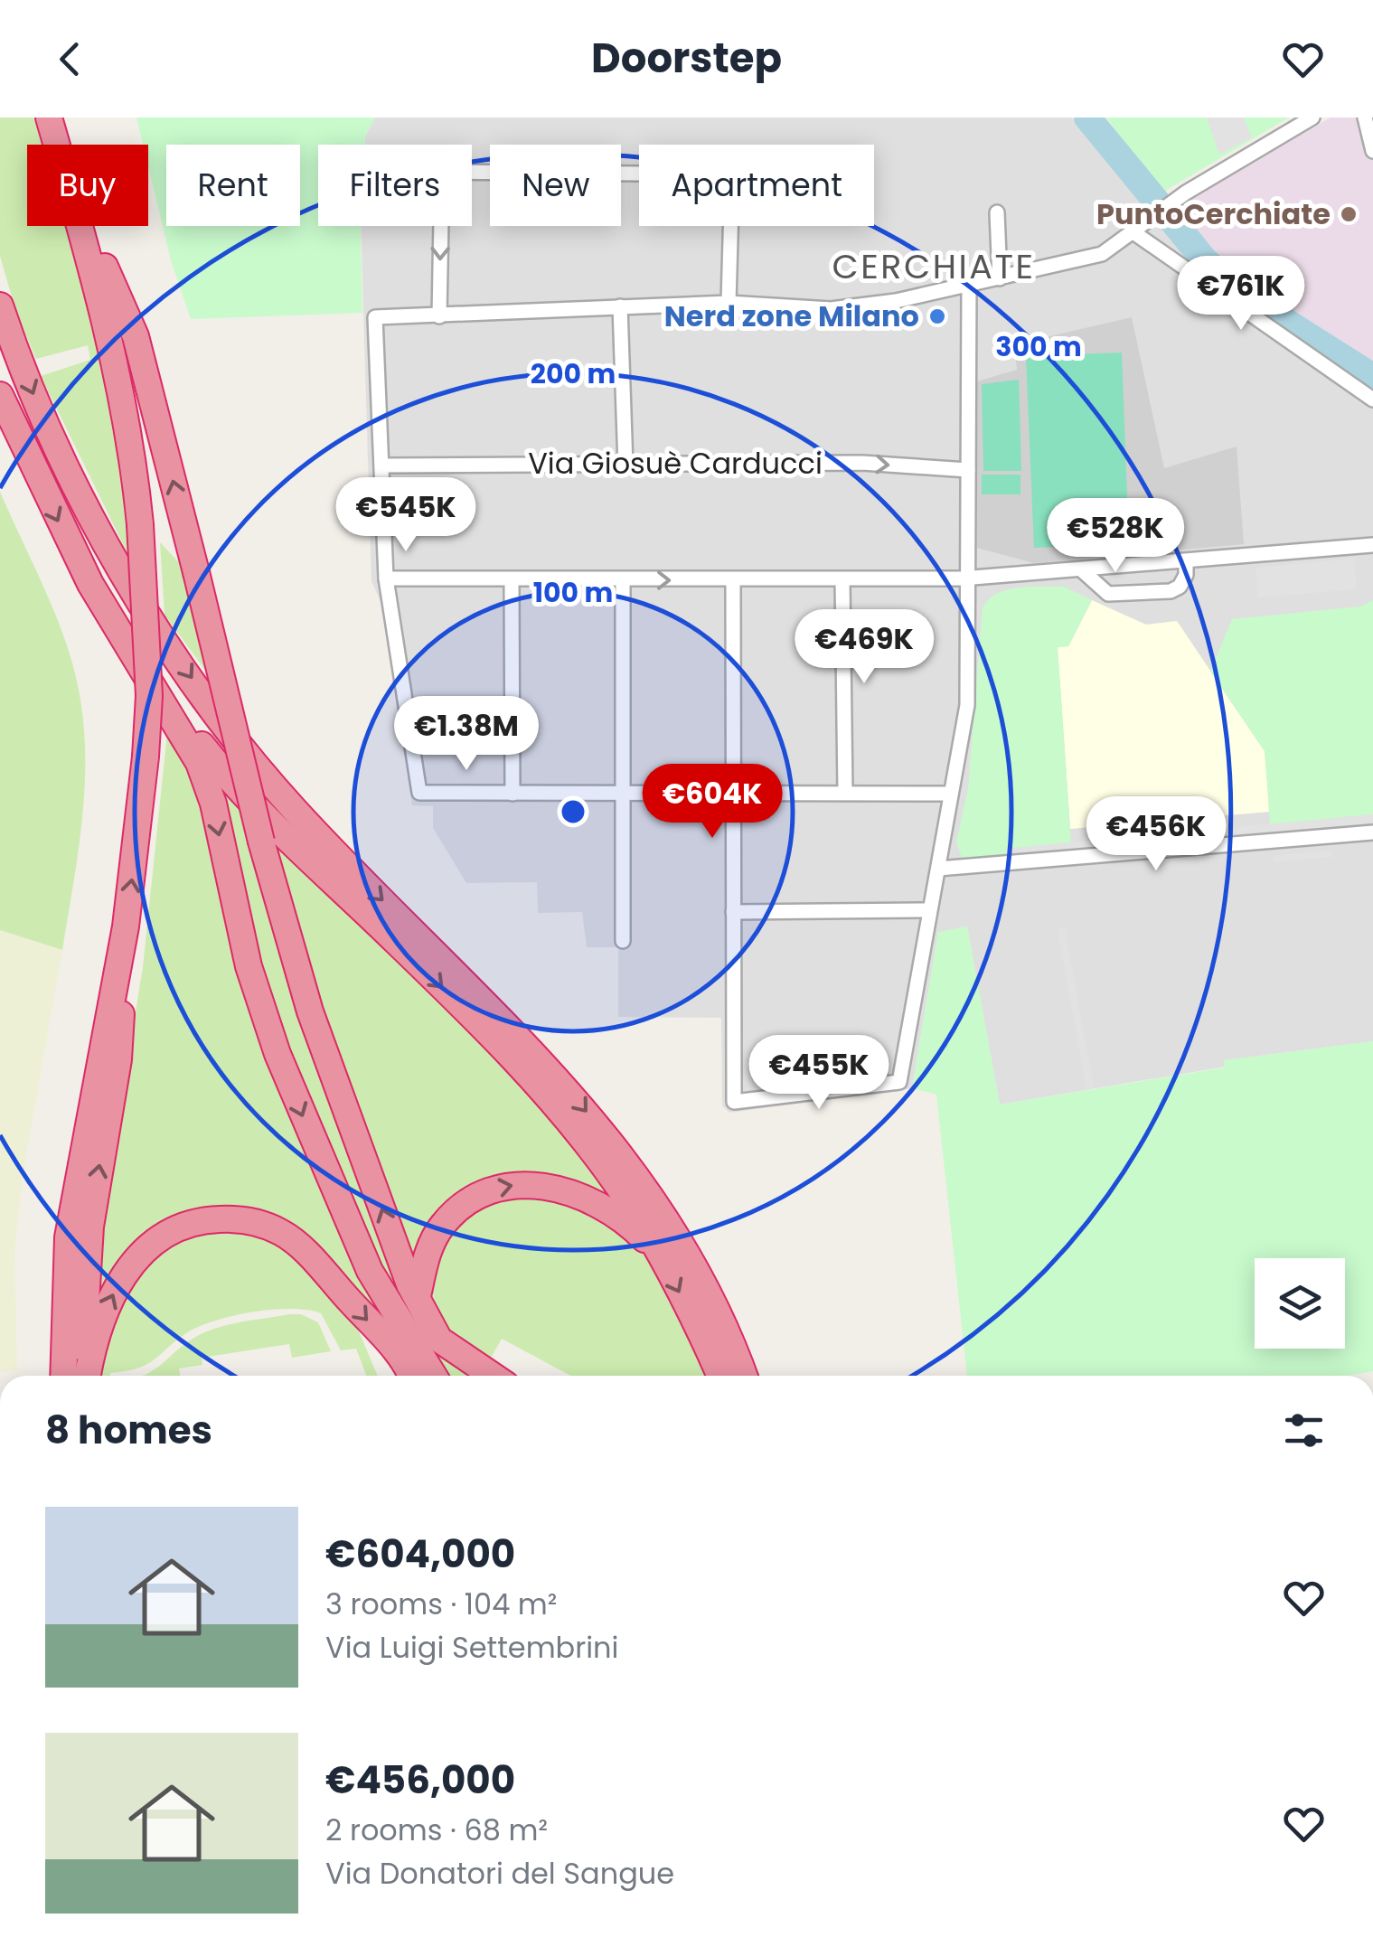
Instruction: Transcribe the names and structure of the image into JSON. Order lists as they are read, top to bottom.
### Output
{
  "streets": {
    "street": ["Via Giosuè Carducci"]
  },
  "districts": ["CERCHIATE"],
  "places": ["PuntoCerchiate", "Nerd zone Milano"],
  "page": {
    "header": "Doorstep",
    "chip": [
      "Buy",
      "Rent",
      "Filters",
      "New",
      "Apartment"
    ],
    "price": [
      "€761K",
      "€545K",
      "€528K",
      "€469K",
      "€1.38M",
      "€604K",
      "€456K",
      "€455K"
    ],
    "heading": "8 homes",
    "list": [
      {
        "name": "€604,000",
        "note": "3 rooms · 104 m² · Via Luigi Settembrini"
      },
      {
        "name": "€456,000",
        "note": "2 rooms · 68 m² · Via Donatori del Sangue"
      }
    ]
  },
  "rings": ["300 m", "200 m", "100 m"]
}
